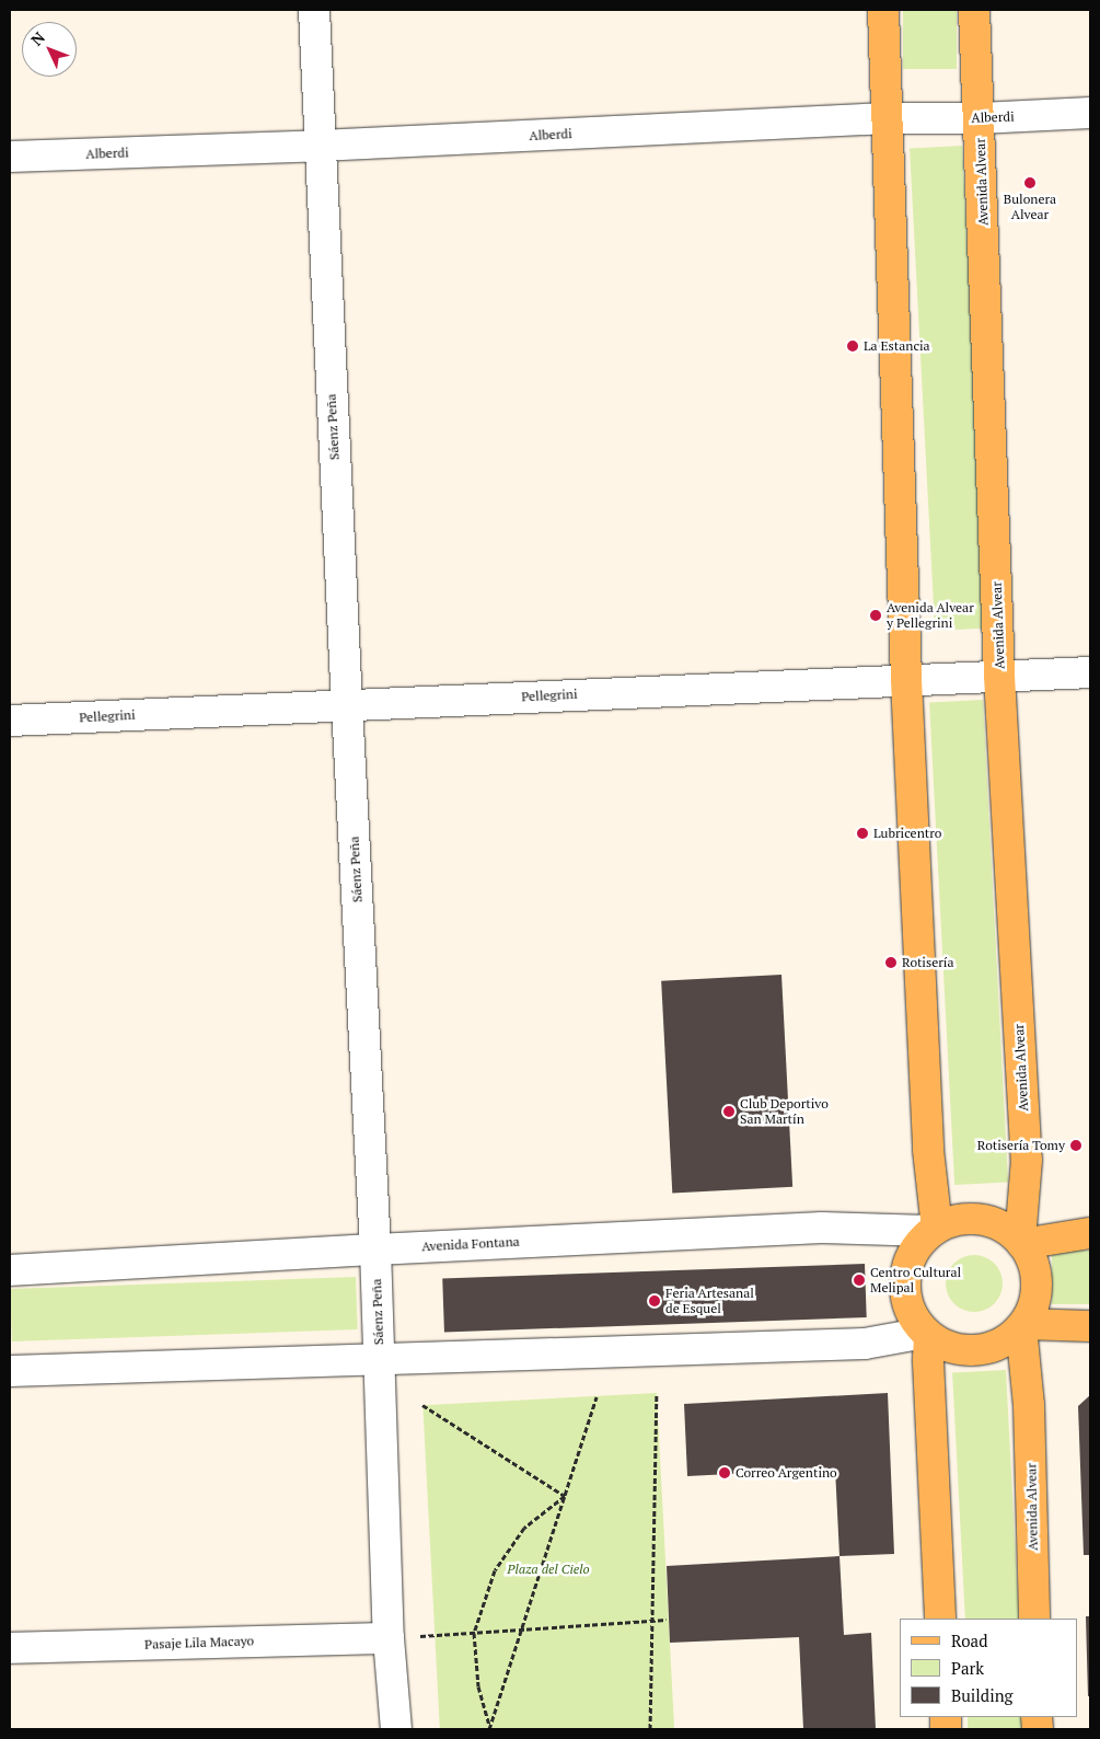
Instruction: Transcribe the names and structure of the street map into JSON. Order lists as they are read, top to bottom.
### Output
{
  "streets": {
    "main road": ["Avenida Alvear"],
    "street": [
      "Alberdi",
      "Sáenz Peña",
      "Pellegrini",
      "Avenida Fontana",
      "Pasaje Lila Macayo"
    ]
  },
  "crossings": [
    ["Alberdi", "Avenida Alvear"],
    ["Alberdi", "Sáenz Peña"],
    ["Avenida Alvear", "Pellegrini"],
    ["Avenida Alvear", "Avenida Fontana"],
    ["Sáenz Peña", "Pellegrini"],
    ["Sáenz Peña", "Avenida Fontana"],
    ["Sáenz Peña", "Pasaje Lila Macayo"]
  ],
  "parks": ["Plaza del Cielo"],
  "places": [
    "Bulonera Alvear",
    "La Estancia",
    "Avenida Alvear y Pellegrini",
    "Lubricentro",
    "Rotisería",
    "Club Deportivo San Martín",
    "Rotisería Tomy",
    "Centro Cultural Melipal",
    "Feria Artesanal de Esquel",
    "Correo Argentino"
  ],
  "legend": ["Road", "Park", "Building"],
  "north": "top left"
}
